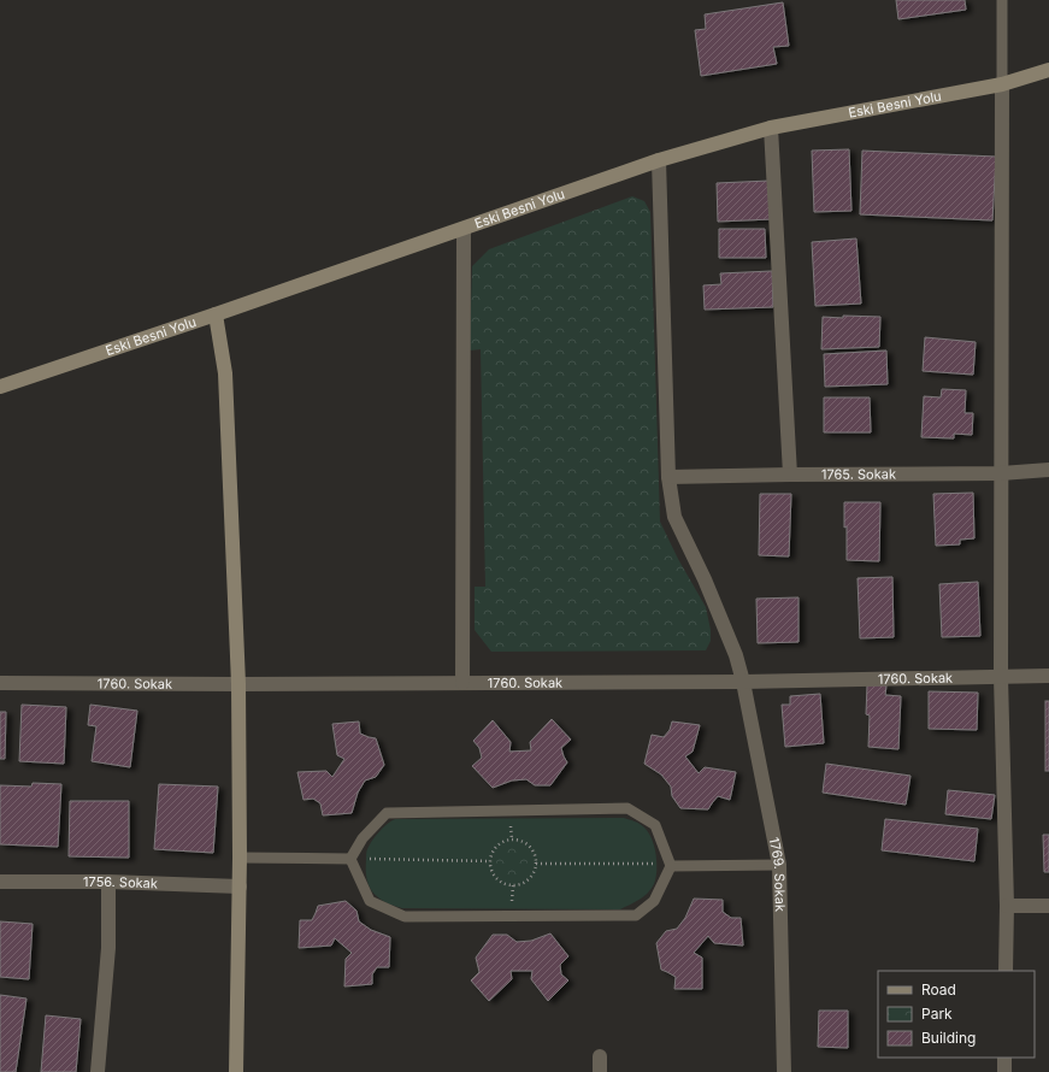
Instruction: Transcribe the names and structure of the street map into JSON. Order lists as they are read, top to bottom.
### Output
{
  "streets": {
    "main road": ["Eski Besni Yolu"],
    "street": [
      "1765. Sokak",
      "1760. Sokak",
      "1769. Sokak",
      "1756. Sokak"
    ]
  },
  "crossings": [
    ["Eski Besni Yolu", "1769. Sokak"],
    ["1765. Sokak", "1769. Sokak"],
    ["1760. Sokak", "1769. Sokak"]
  ],
  "legend": ["Road", "Park", "Building"]
}
